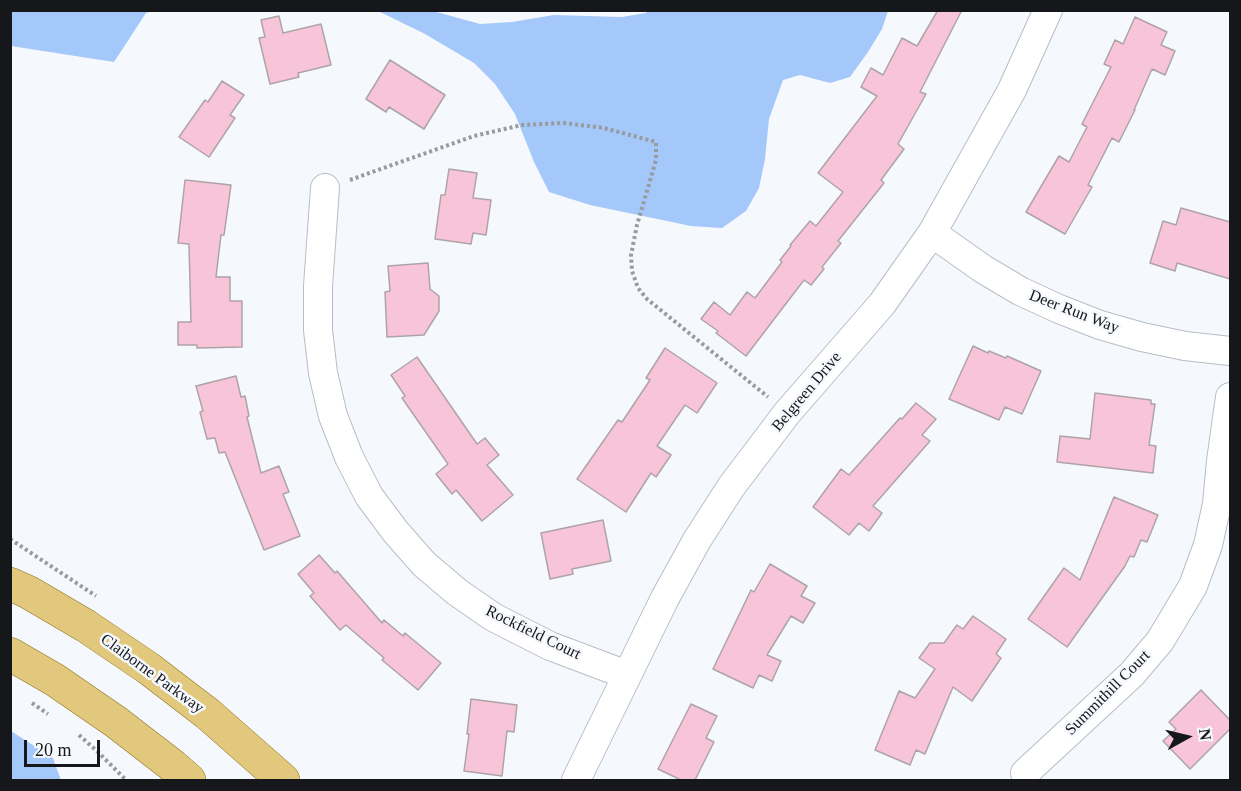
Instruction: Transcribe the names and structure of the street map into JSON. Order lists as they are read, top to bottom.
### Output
{
  "streets": {
    "main road": ["Claiborne Parkway"],
    "street": [
      "Deer Run Way",
      "Belgreen Drive",
      "Rockfield Court",
      "Summithill Court"
    ]
  },
  "crossings": [
    ["Deer Run Way", "Belgreen Drive"],
    ["Belgreen Drive", "Rockfield Court"]
  ],
  "scale_bar": "20 m",
  "north": "right"
}
